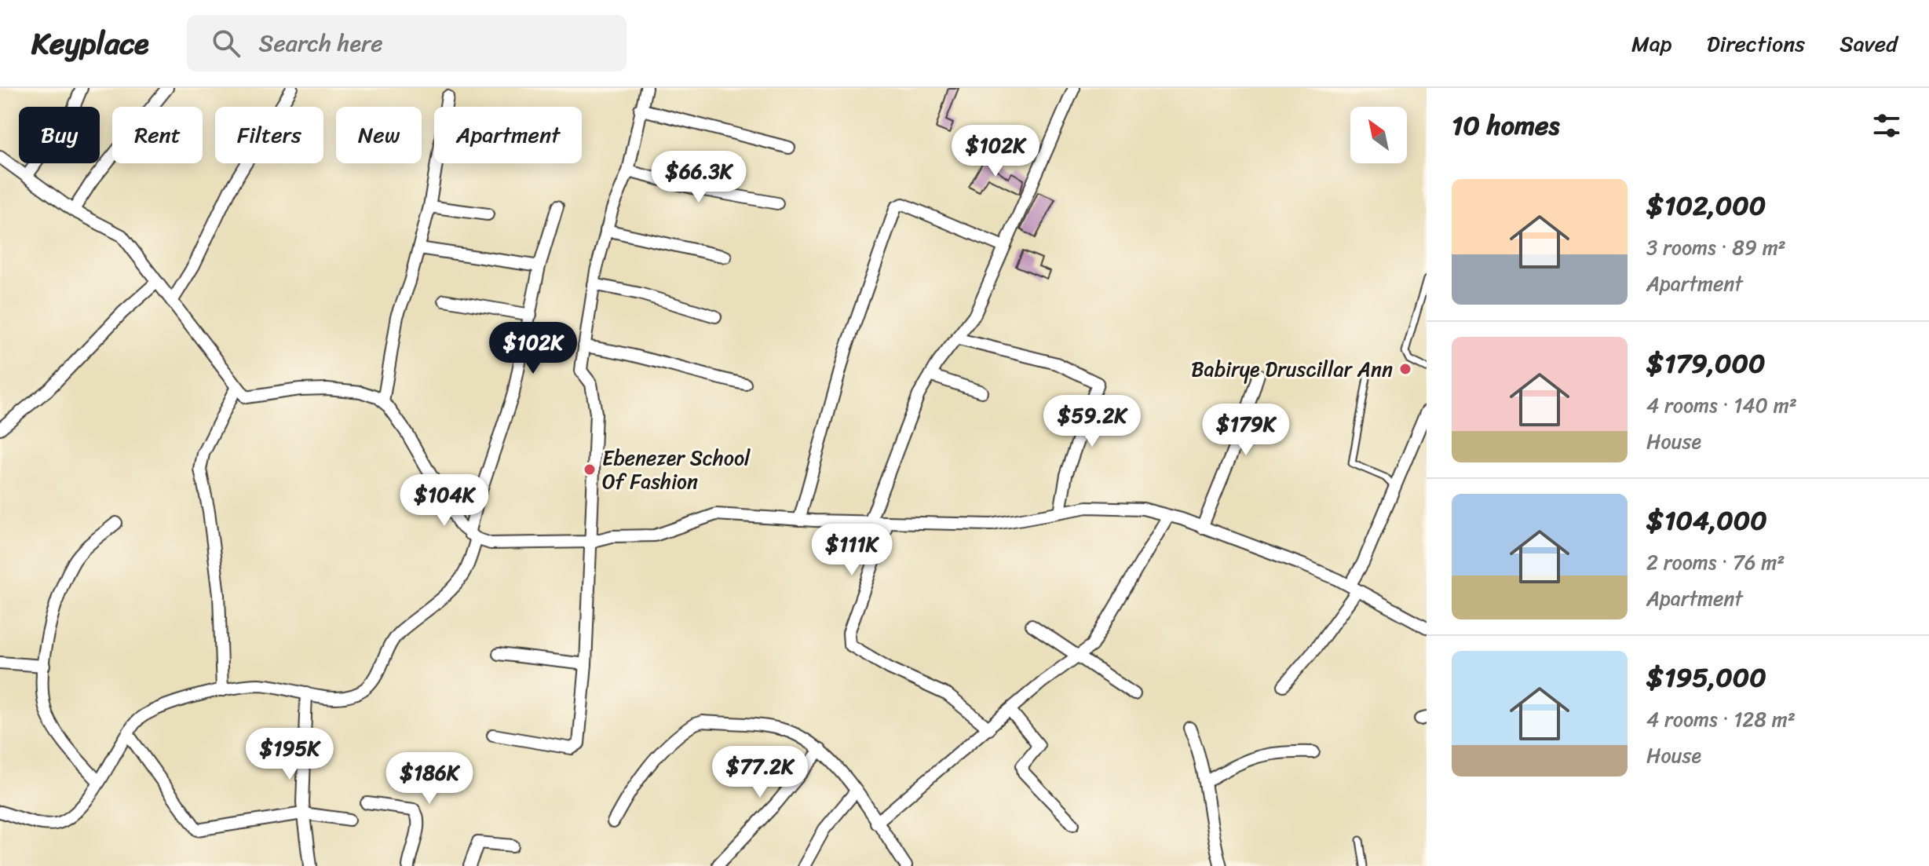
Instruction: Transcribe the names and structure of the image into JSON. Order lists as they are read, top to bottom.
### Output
{
  "places": ["Babirye Druscillar Ann", "Ebenezer School Of Fashion"],
  "north": "top left",
  "page": {
    "header": "Keyplace",
    "search": "Search here",
    "nav": ["Map", "Directions", "Saved"],
    "heading": "10 homes",
    "chip": [
      "Buy",
      "Rent",
      "Filters",
      "New",
      "Apartment"
    ],
    "price": [
      "$102K",
      "$66.3K",
      "$102K",
      "$59.2K",
      "$179K",
      "$104K",
      "$111K",
      "$195K",
      "$77.2K",
      "$186K"
    ],
    "list": [
      {
        "name": "$102,000",
        "note": "3 rooms · 89 m² · Apartment"
      },
      {
        "name": "$179,000",
        "note": "4 rooms · 140 m² · House"
      },
      {
        "name": "$104,000",
        "note": "2 rooms · 76 m² · Apartment"
      },
      {
        "name": "$195,000",
        "note": "4 rooms · 128 m² · House"
      }
    ]
  }
}
